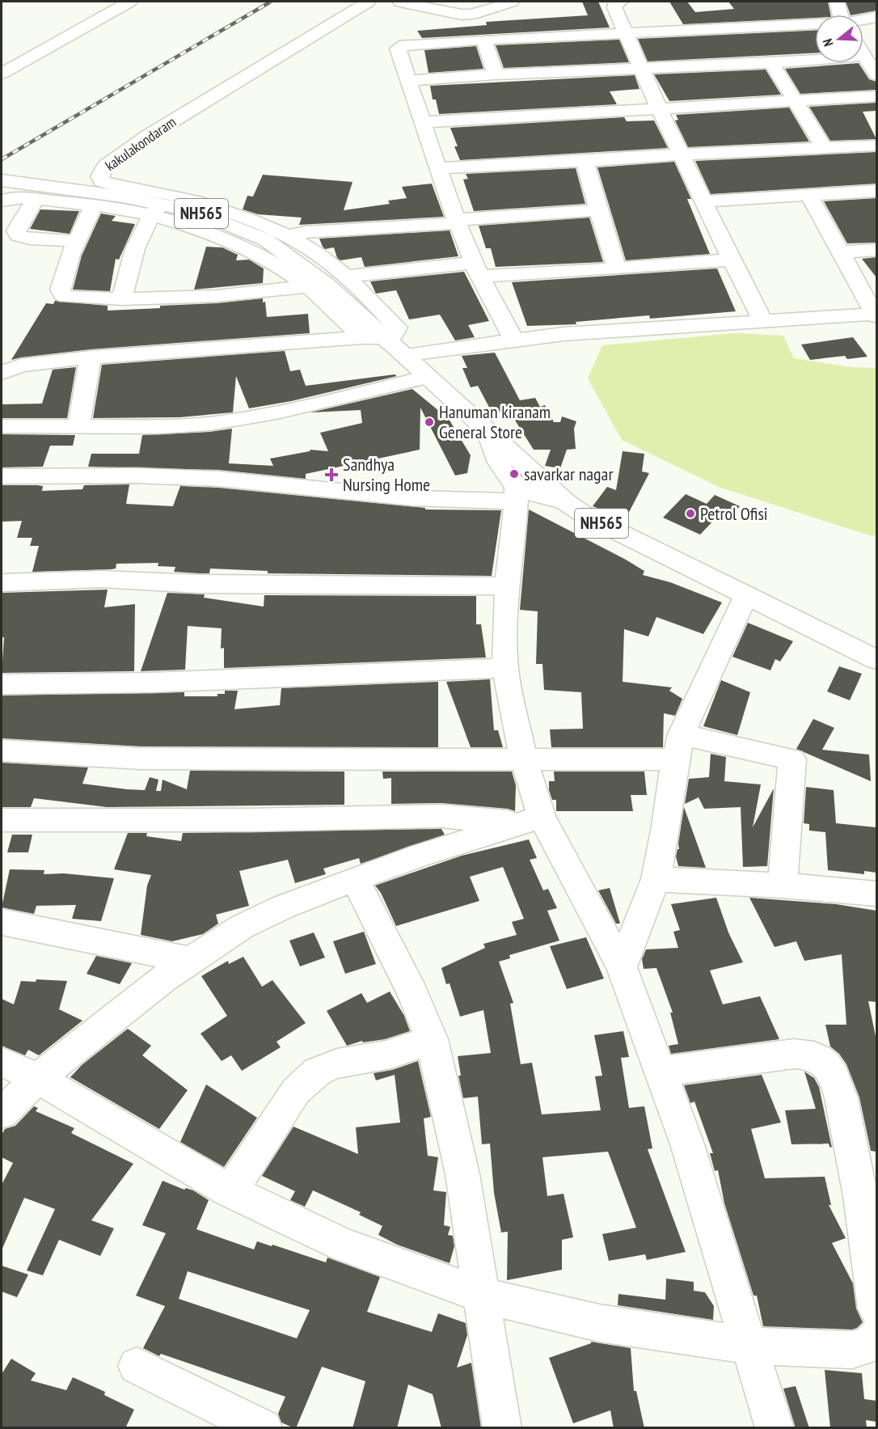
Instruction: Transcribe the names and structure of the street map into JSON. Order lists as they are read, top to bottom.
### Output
{
  "streets": {
    "main road": ["kakulakondaram", "NH565"]
  },
  "crossings": [
    ["kakulakondaram", "NH565"]
  ],
  "places": {
    "other": ["Hanuman kiranam General Store", "savarkar nagar", "Petrol Ofisi"],
    "health": ["Sandhya Nursing Home"]
  },
  "north": "left"
}
